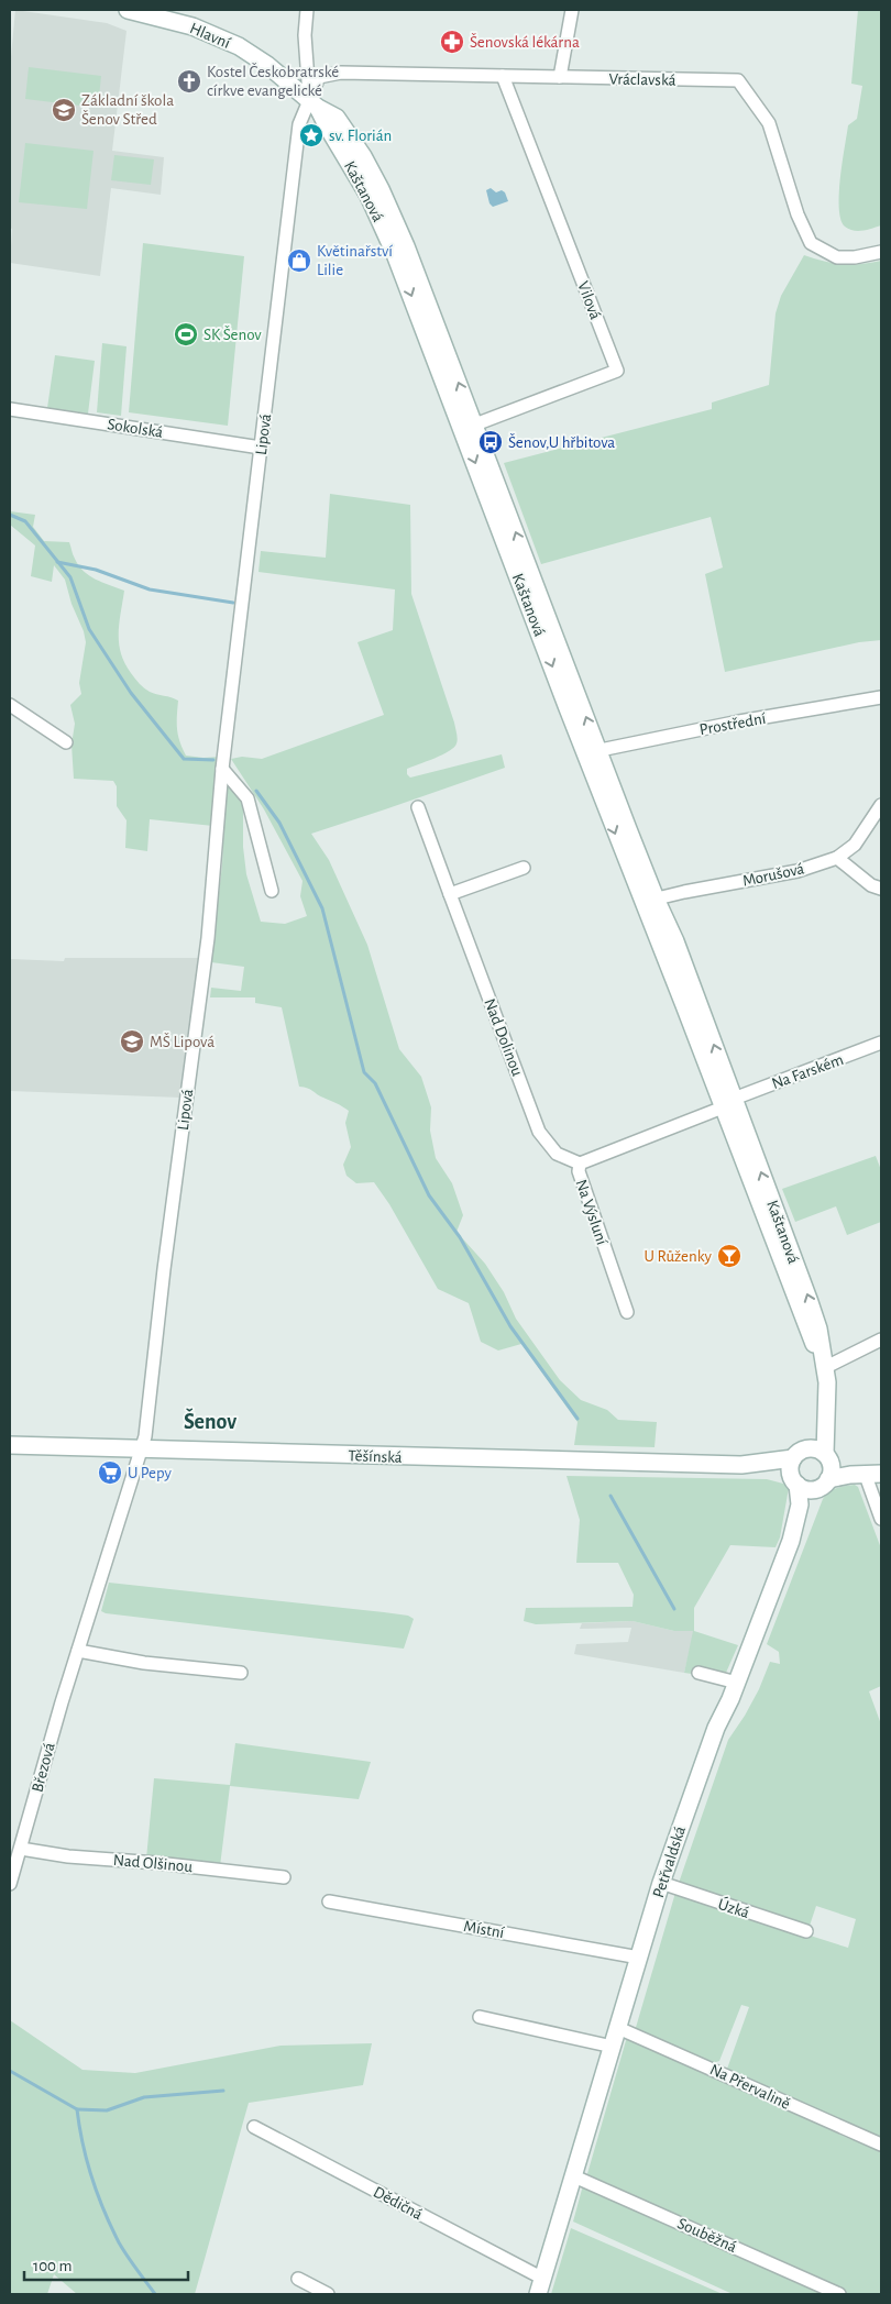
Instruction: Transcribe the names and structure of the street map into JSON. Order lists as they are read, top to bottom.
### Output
{
  "streets": {
    "main road": [
      "Hlavní",
      "Kaštanová",
      "Těšínská",
      "Petřvaldská"
    ],
    "street": [
      "Vráclavská",
      "Vilová",
      "Sokolská",
      "Lipová",
      "Prostřední",
      "Morušová",
      "Nad Dolinou",
      "Na Farském",
      "Na Výsluní",
      "Březová",
      "Nad Olšinou",
      "Úzká",
      "Místní",
      "Na Přervalině",
      "Dědičná",
      "Souběžná"
    ]
  },
  "crossings": [
    ["Hlavní", "Vráclavská"],
    ["Hlavní", "Kaštanová"],
    ["Hlavní", "Lipová"],
    ["Vráclavská", "Kaštanová"],
    ["Vráclavská", "Vilová"],
    ["Vráclavská", "Lipová"],
    ["Kaštanová", "Vilová"],
    ["Kaštanová", "Lipová"],
    ["Kaštanová", "Prostřední"],
    ["Kaštanová", "Morušová"],
    ["Kaštanová", "Na Farském"],
    ["Kaštanová", "Na Výsluní"],
    ["Kaštanová", "Těšínská"],
    ["Kaštanová", "Petřvaldská"],
    ["Sokolská", "Lipová"],
    ["Lipová", "Těšínská"],
    ["Lipová", "Březová"],
    ["Nad Dolinou", "Na Výsluní"],
    ["Na Farském", "Na Výsluní"],
    ["Těšínská", "Březová"],
    ["Těšínská", "Petřvaldská"],
    ["Březová", "Nad Olšinou"],
    ["Petřvaldská", "Úzká"],
    ["Petřvaldská", "Místní"],
    ["Petřvaldská", "Na Přervalině"],
    ["Petřvaldská", "Dědičná"],
    ["Petřvaldská", "Souběžná"]
  ],
  "districts": ["Šenov"],
  "places": {
    "pharmacy": ["Šenovská lékárna"],
    "church": ["Kostel Českobratrské církve evangelické"],
    "school or university": ["Základní škola Šenov Střed", "MŠ Lipová"],
    "place": ["sv. Florián"],
    "shop": ["Květinařství Lilie"],
    "sports": ["SK Šenov"],
    "bus stop": ["Šenov,U hřbitova"],
    "bar": ["U Růženky"],
    "supermarket": ["U Pepy"]
  },
  "scale_bar": "100 m"
}
